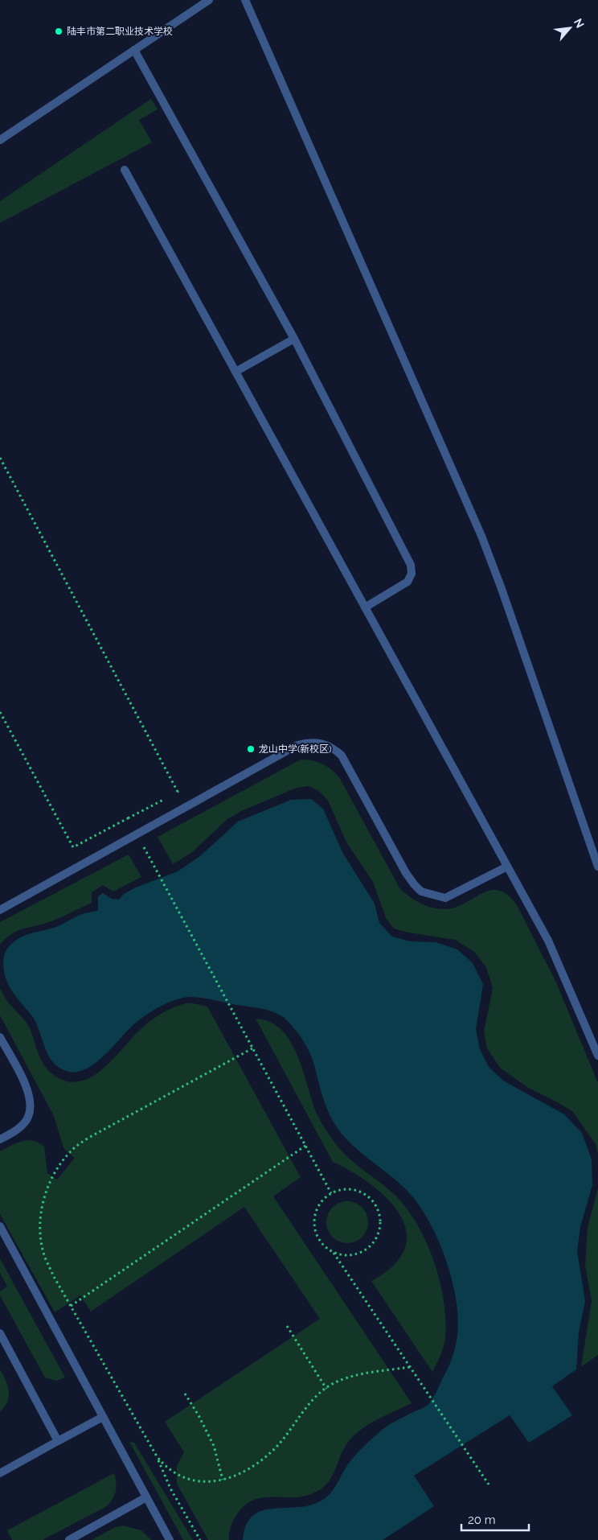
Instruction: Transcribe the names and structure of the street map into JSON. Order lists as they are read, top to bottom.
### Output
{
  "places": ["陆丰市第二职业技术学校", "龙山中学(新校区)"],
  "scale_bar": "20 m",
  "north": "top right"
}
